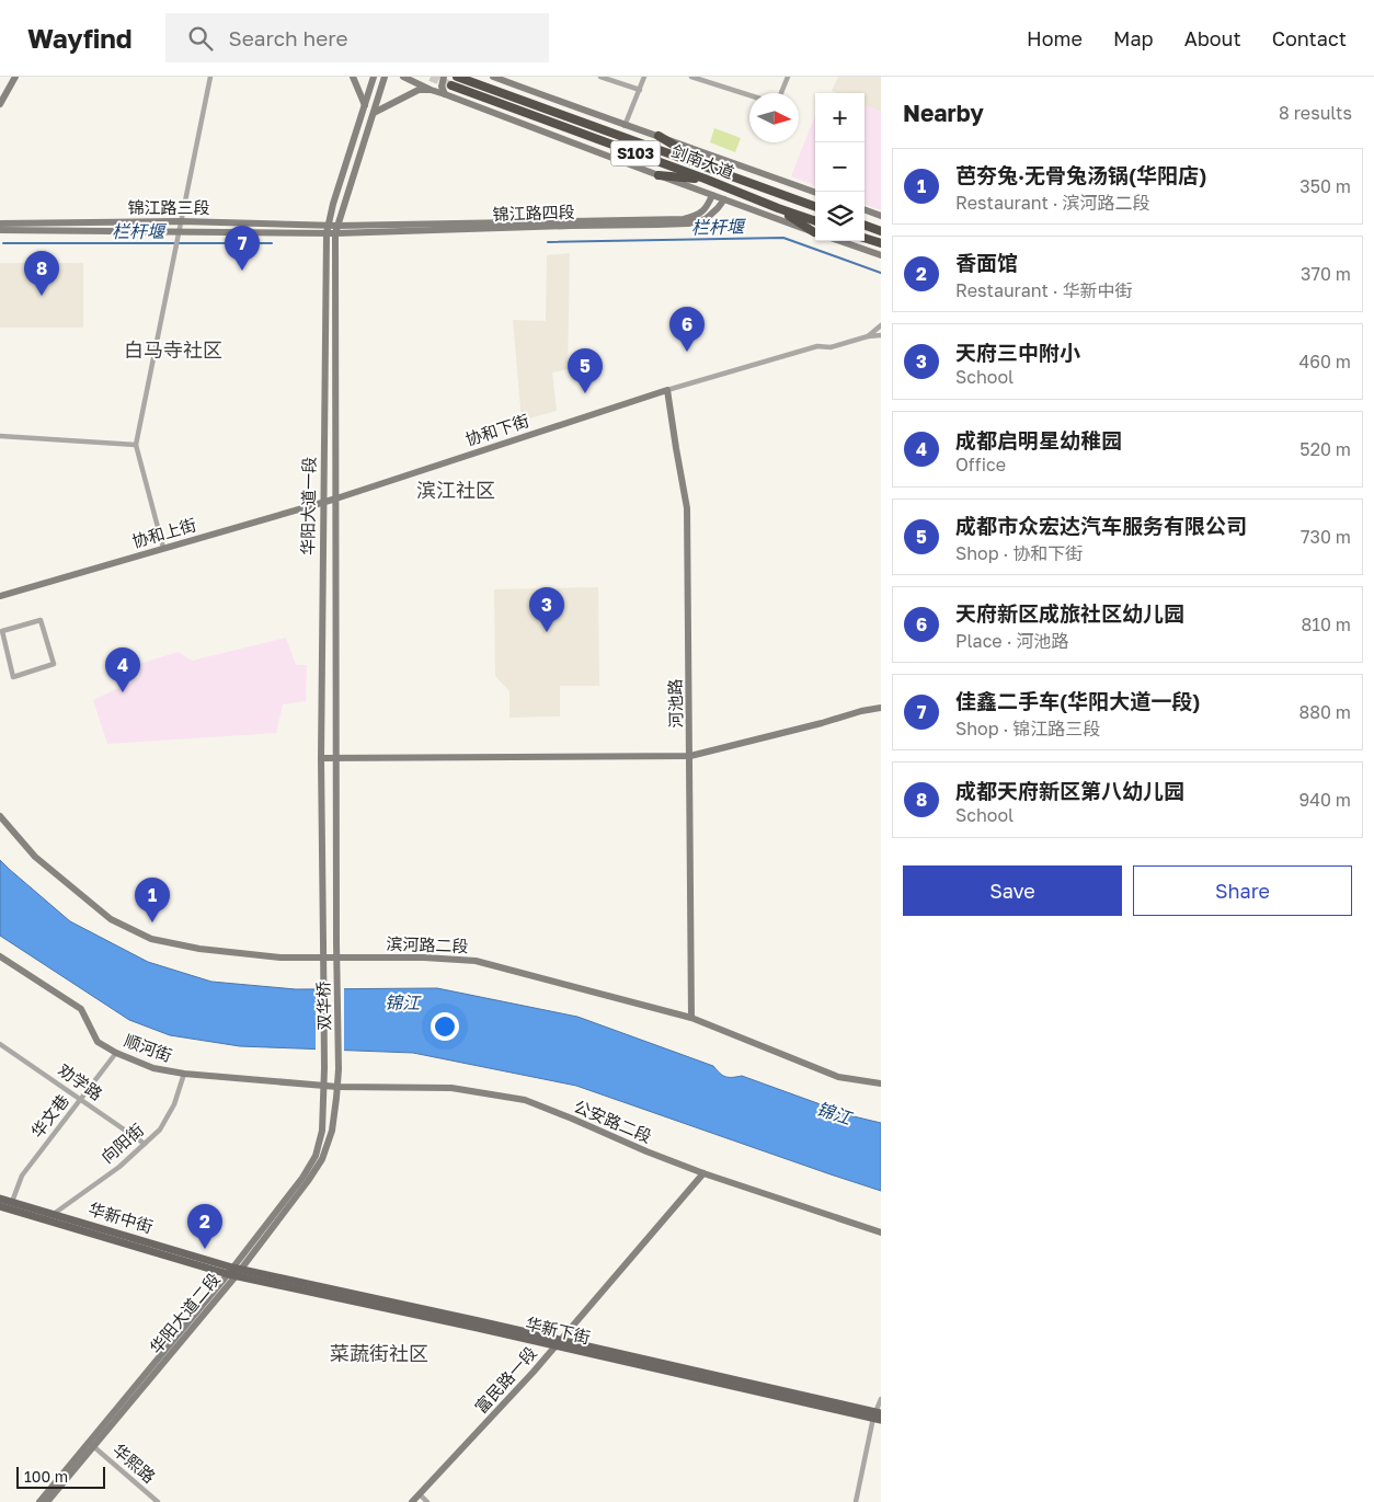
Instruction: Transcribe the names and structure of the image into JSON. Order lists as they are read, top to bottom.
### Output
{
  "streets": {
    "highway": ["S103", "剑南大道"],
    "main road": [
      "锦江路三段",
      "锦江路四段",
      "协和下街",
      "华阳大道一段",
      "协和上街",
      "河池路",
      "滨河路二段",
      "双华桥",
      "顺河街",
      "公安路二段",
      "华新中街",
      "华阳大道二段",
      "富民路一段"
    ],
    "street": [
      "劝学路",
      "华文巷",
      "向阳街",
      "华熙路"
    ]
  },
  "crossings": [
    ["锦江路三段", "锦江路四段"],
    ["锦江路三段", "华阳大道一段"],
    ["锦江路四段", "华阳大道一段"],
    ["协和下街", "华阳大道一段"],
    ["协和下街", "协和上街"],
    ["协和下街", "河池路"],
    ["华阳大道一段", "协和上街"],
    ["华阳大道一段", "双华桥"],
    ["华阳大道一段", "华阳大道二段"],
    ["河池路", "滨河路二段"],
    ["双华桥", "华阳大道二段"],
    ["顺河街", "华文巷"],
    ["顺河街", "公安路二段"],
    ["顺河街", "向阳街"],
    ["顺河街", "华阳大道二段"],
    ["劝学路", "华文巷"],
    ["劝学路", "向阳街"],
    ["华文巷", "华新中街"],
    ["公安路二段", "华阳大道二段"],
    ["公安路二段", "富民路一段"],
    ["向阳街", "华新中街"],
    ["华新中街", "华阳大道二段"],
    ["华阳大道二段", "华熙路"]
  ],
  "districts": ["白马寺社区", "滨江社区", "菜蔬街社区"],
  "water": ["栏杆堰", "锦江"],
  "scale_bar": "100 m",
  "north": "right",
  "page": {
    "header": "Wayfind",
    "search": "Search here",
    "nav": [
      "Home",
      "Map",
      "About",
      "Contact"
    ],
    "heading": ["Nearby", "8 results"],
    "map_buttons": ["+", "−"],
    "list": [
      {
        "mark": "1",
        "name": "芭夯兔·无骨兔汤锅(华阳店)",
        "note": "Restaurant · 滨河路二段",
        "value": "350 m"
      },
      {
        "mark": "2",
        "name": "香面馆",
        "note": "Restaurant · 华新中街",
        "value": "370 m"
      },
      {
        "mark": "3",
        "name": "天府三中附小",
        "note": "School",
        "value": "460 m"
      },
      {
        "mark": "4",
        "name": "成都启明星幼稚园",
        "note": "Office",
        "value": "520 m"
      },
      {
        "mark": "5",
        "name": "成都市众宏达汽车服务有限公司",
        "note": "Shop · 协和下街",
        "value": "730 m"
      },
      {
        "mark": "6",
        "name": "天府新区成旅社区幼儿园",
        "note": "Place · 河池路",
        "value": "810 m"
      },
      {
        "mark": "7",
        "name": "佳鑫二手车(华阳大道一段)",
        "note": "Shop · 锦江路三段",
        "value": "880 m"
      },
      {
        "mark": "8",
        "name": "成都天府新区第八幼儿园",
        "note": "School",
        "value": "940 m"
      }
    ],
    "pins": [
      "7",
      "8",
      "6",
      "5",
      "3",
      "4",
      "1",
      "2"
    ],
    "buttons": ["Save", "Share"],
    "scale": "100 m"
  }
}
